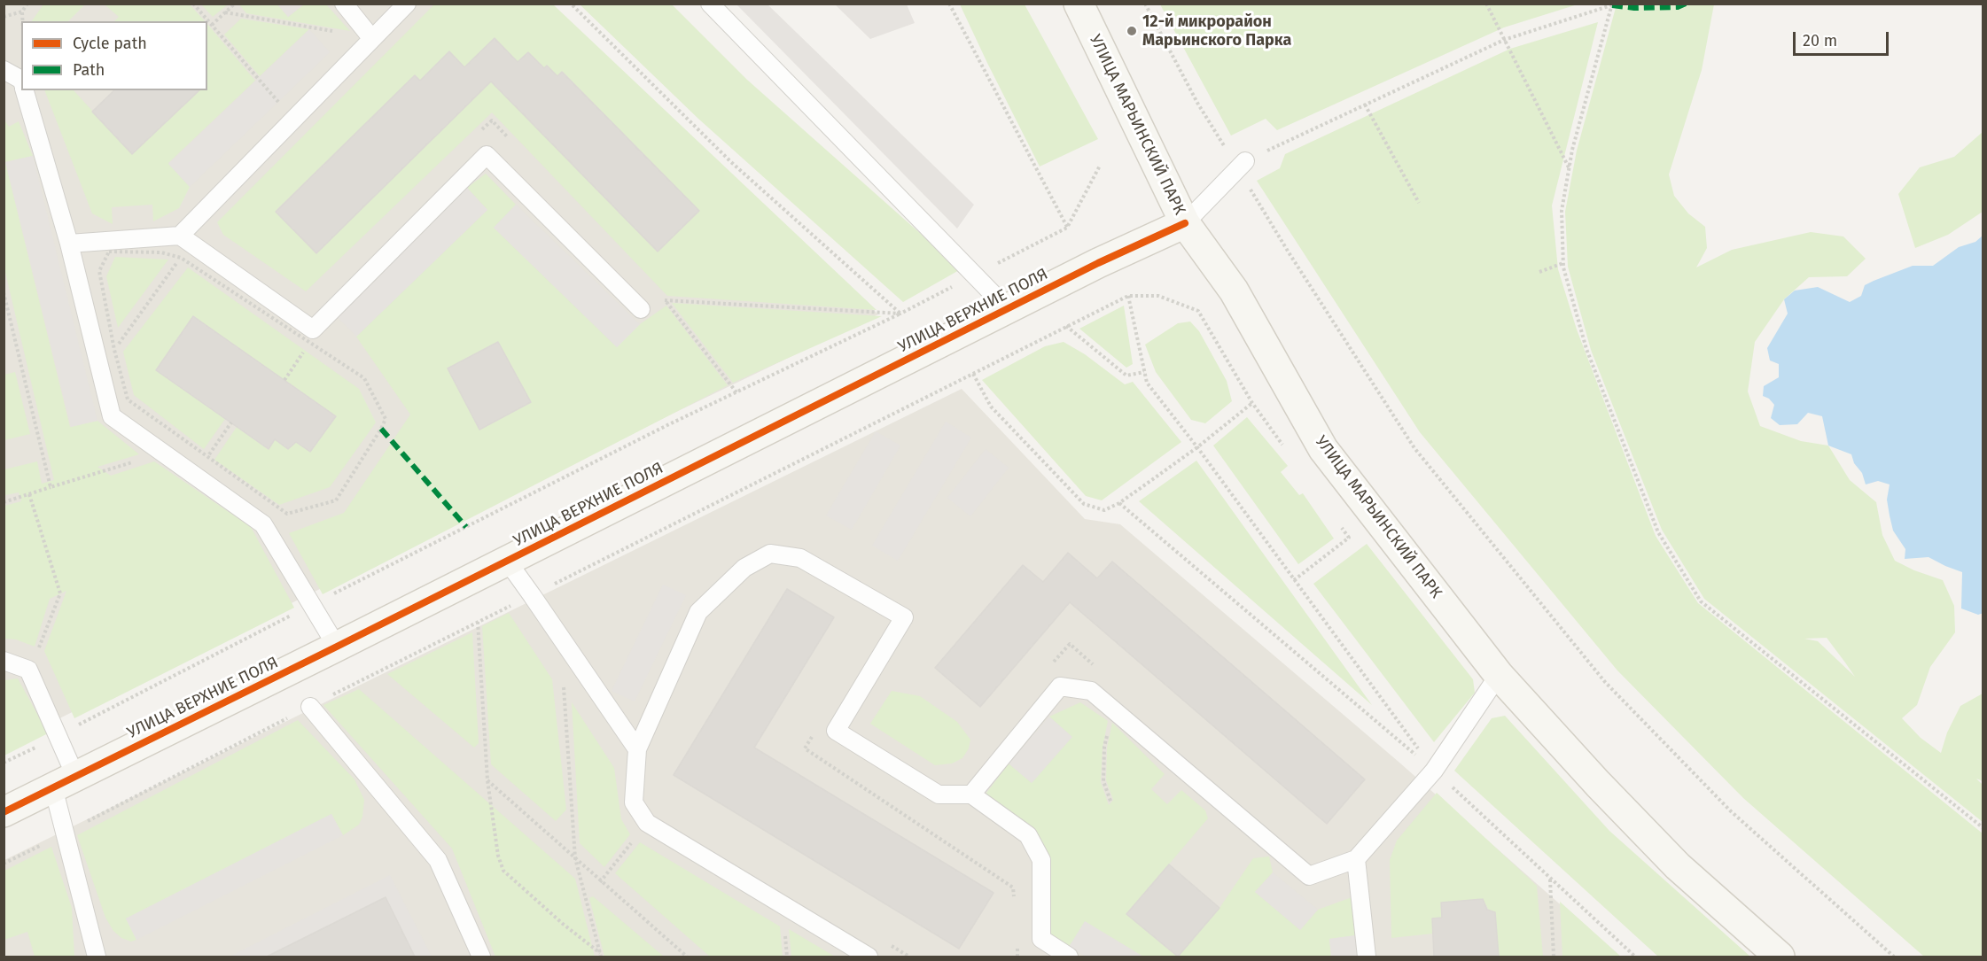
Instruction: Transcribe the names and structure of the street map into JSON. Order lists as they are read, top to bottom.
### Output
{
  "streets": {
    "street": ["УЛИЦА МАРЬИНСКИЙ ПАРК", "УЛИЦА ВЕРХНИЕ ПОЛЯ"]
  },
  "crossings": [
    ["УЛИЦА МАРЬИНСКИЙ ПАРК", "УЛИЦА ВЕРХНИЕ ПОЛЯ"]
  ],
  "places": ["12-й микрорайон Марьинского Парка"],
  "legend": ["Cycle path", "Path"],
  "scale_bar": "20 m"
}
